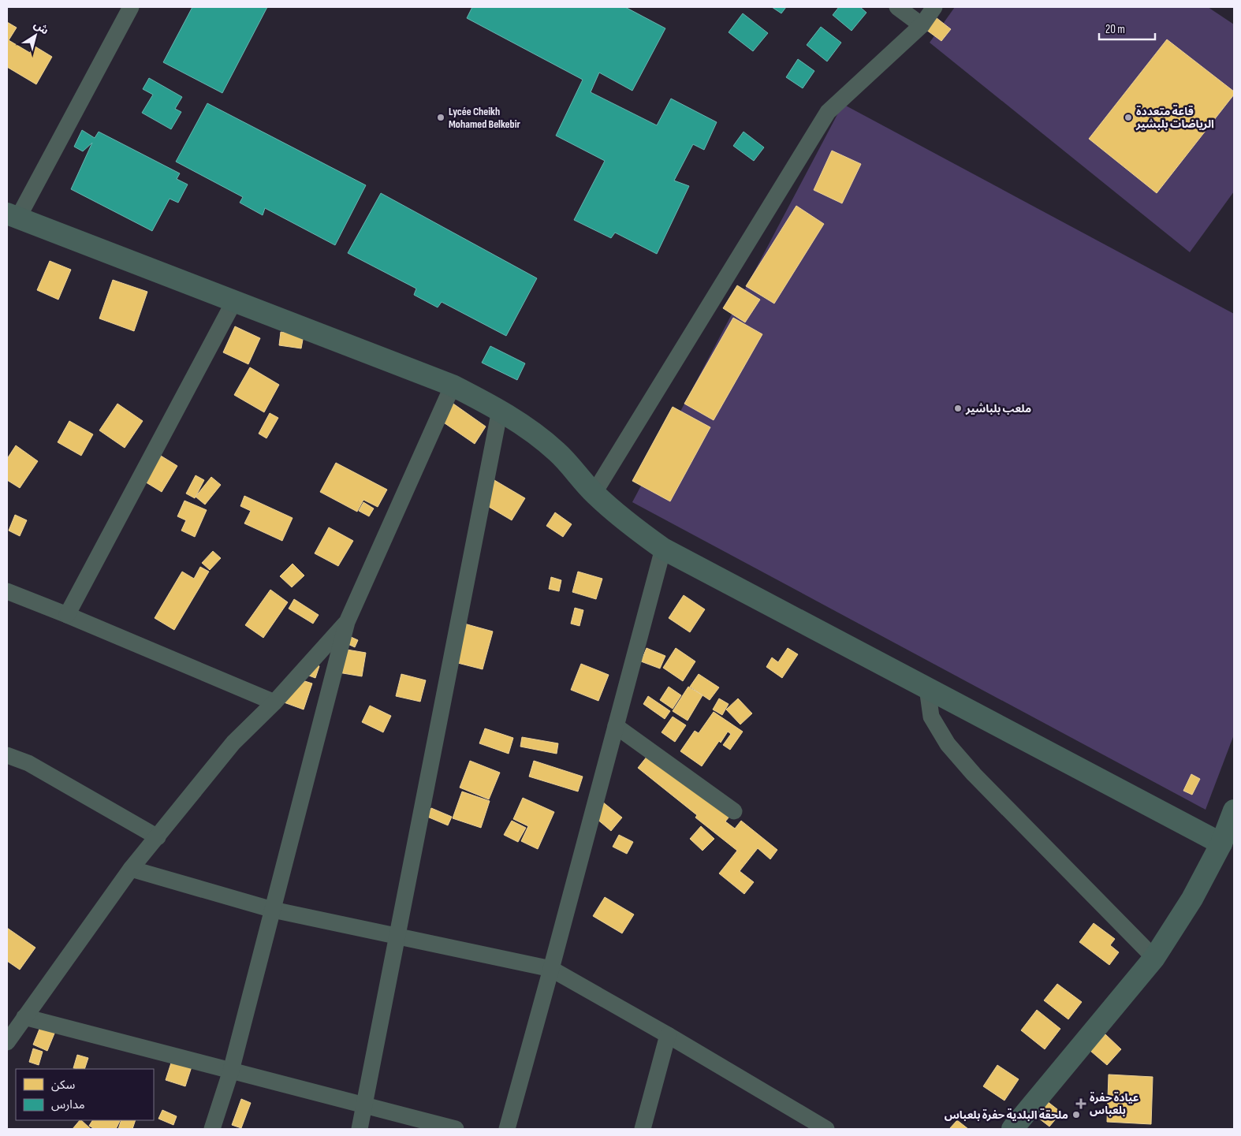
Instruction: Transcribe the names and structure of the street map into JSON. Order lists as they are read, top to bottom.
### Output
{
  "places": {
    "other": [
      "Lycée Cheikh Mohamed Belkebir",
      "قاعة متعددة الرياضات بلبشير",
      "ملعب بلباشير",
      "ملحقة البلدية حفرة بلعباس"
    ],
    "health": ["عيادة حفرة بلعباس"]
  },
  "legend": ["سكن", "مدارس"],
  "scale_bar": "20 m",
  "north": "top right"
}
